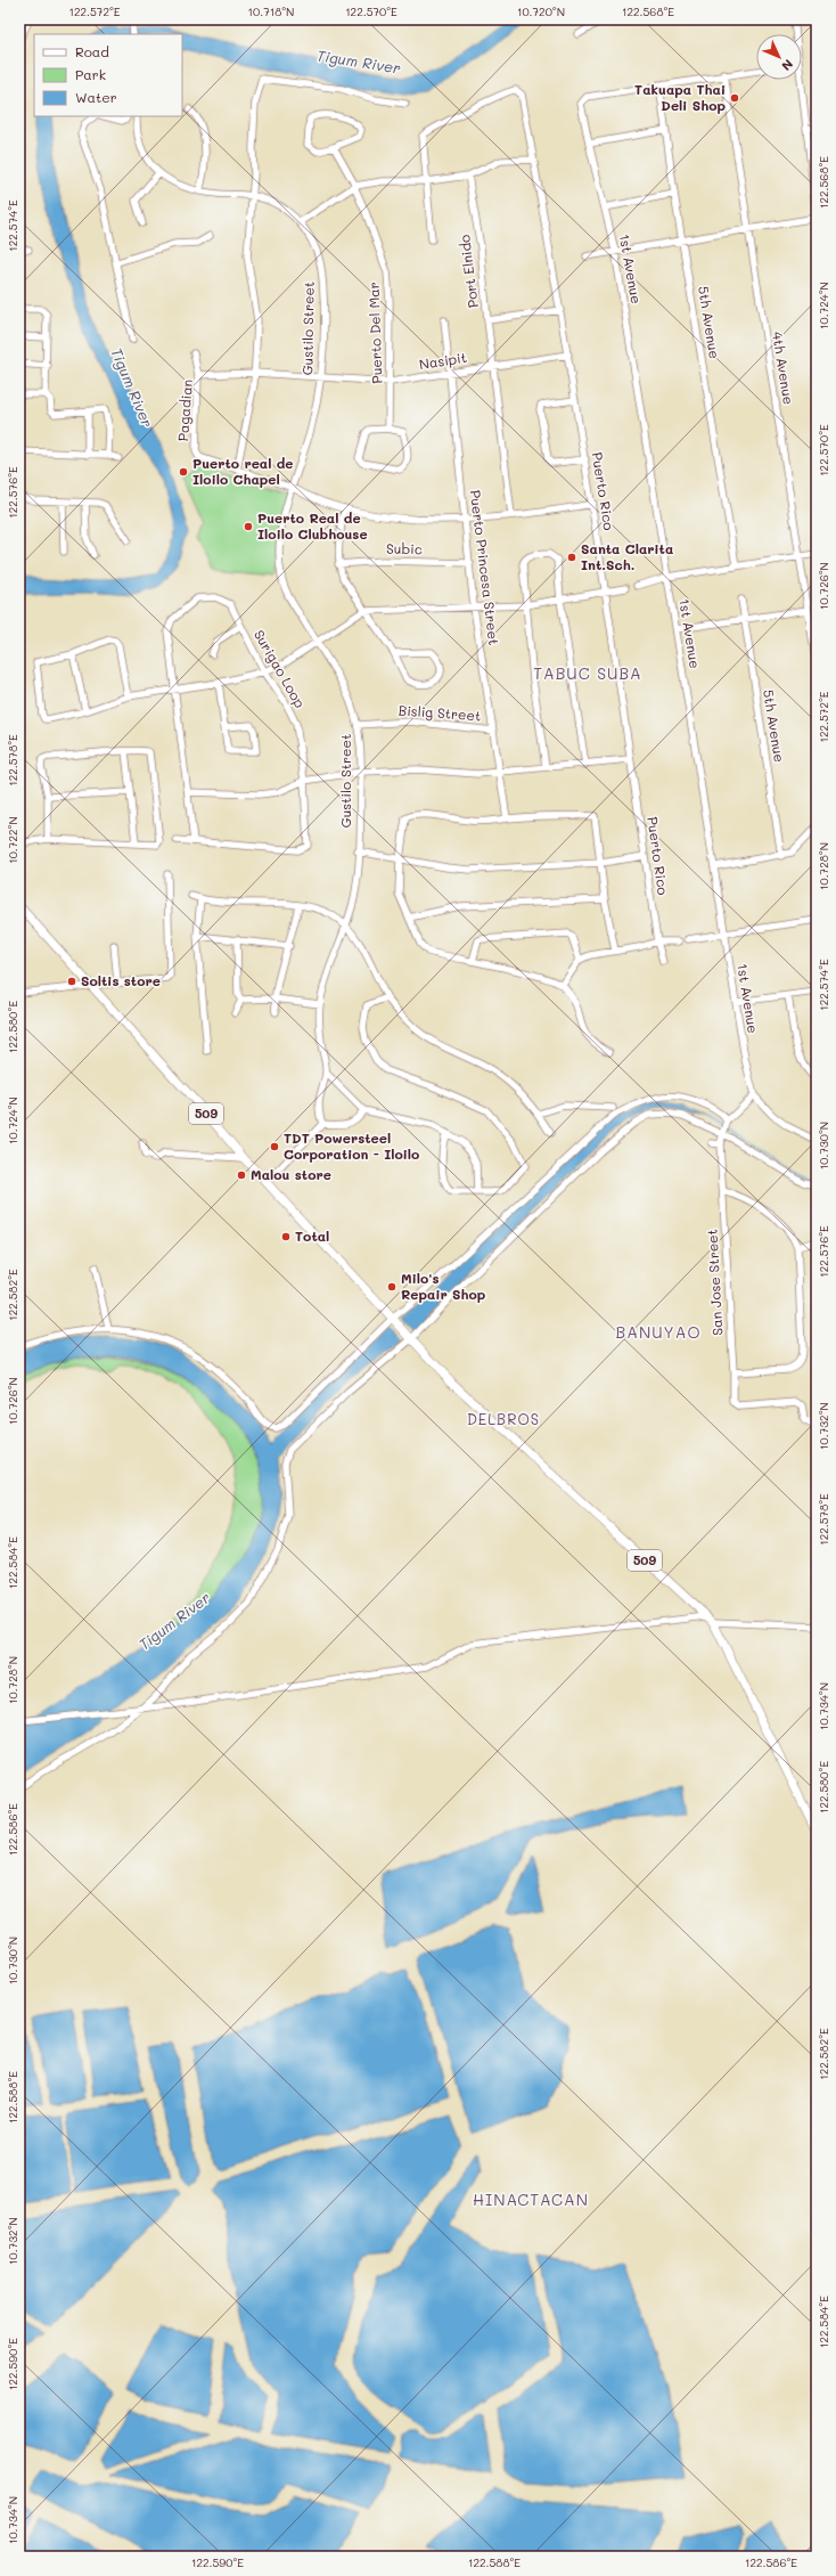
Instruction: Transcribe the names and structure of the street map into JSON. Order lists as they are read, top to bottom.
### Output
{
  "streets": {
    "main road": ["509"],
    "street": [
      "1st Avenue",
      "Port Elnido",
      "5th Avenue",
      "Gustilo Street",
      "Puerto Del Mar",
      "Nasipit",
      "4th Avenue",
      "Pagadian",
      "Puerto Rico",
      "Subic",
      "Puerto Princesa Street",
      "Surigao Loop",
      "Bislig Street",
      "San Jose Street"
    ]
  },
  "crossings": [
    ["1st Avenue", "5th Avenue"],
    ["Port Elnido", "Puerto Rico"],
    ["Gustilo Street", "Nasipit"],
    ["Gustilo Street", "Pagadian"],
    ["Gustilo Street", "Bislig Street"],
    ["Puerto Del Mar", "Nasipit"],
    ["Nasipit", "Pagadian"],
    ["Nasipit", "Puerto Rico"],
    ["Nasipit", "Puerto Princesa Street"],
    ["Pagadian", "Puerto Rico"],
    ["Pagadian", "Puerto Princesa Street"],
    ["Subic", "Puerto Princesa Street"],
    ["Puerto Princesa Street", "Bislig Street"]
  ],
  "districts": [
    "TABUC SUBA",
    "BANUYAO",
    "DELBROS",
    "HINACTACAN"
  ],
  "water": ["Tigum River"],
  "places": [
    "Takuapa Thai Deli Shop",
    "Puerto real de Iloilo Chapel",
    "Puerto Real de Iloilo Clubhouse",
    "Santa Clarita Int.Sch.",
    "Soltis store",
    "TDT Powersteel Corporation - Iloilo",
    "Malou store",
    "Total",
    "Milo's Repair Shop"
  ],
  "legend": ["Road", "Park", "Water"],
  "north": "bottom right",
  "coordinates": [
    "122.572°E",
    "10.718°N",
    "122.570°E",
    "10.720°N",
    "122.568°E",
    "122.574°E",
    "10.724°N",
    "122.576°E",
    "10.726°N",
    "122.578°E",
    "10.722°N",
    "10.728°N",
    "122.580°E",
    "10.730°N",
    "122.582°E",
    "10.732°N",
    "122.584°E",
    "10.734°N",
    "122.586°E",
    "122.588°E",
    "122.590°E"
  ]
}
